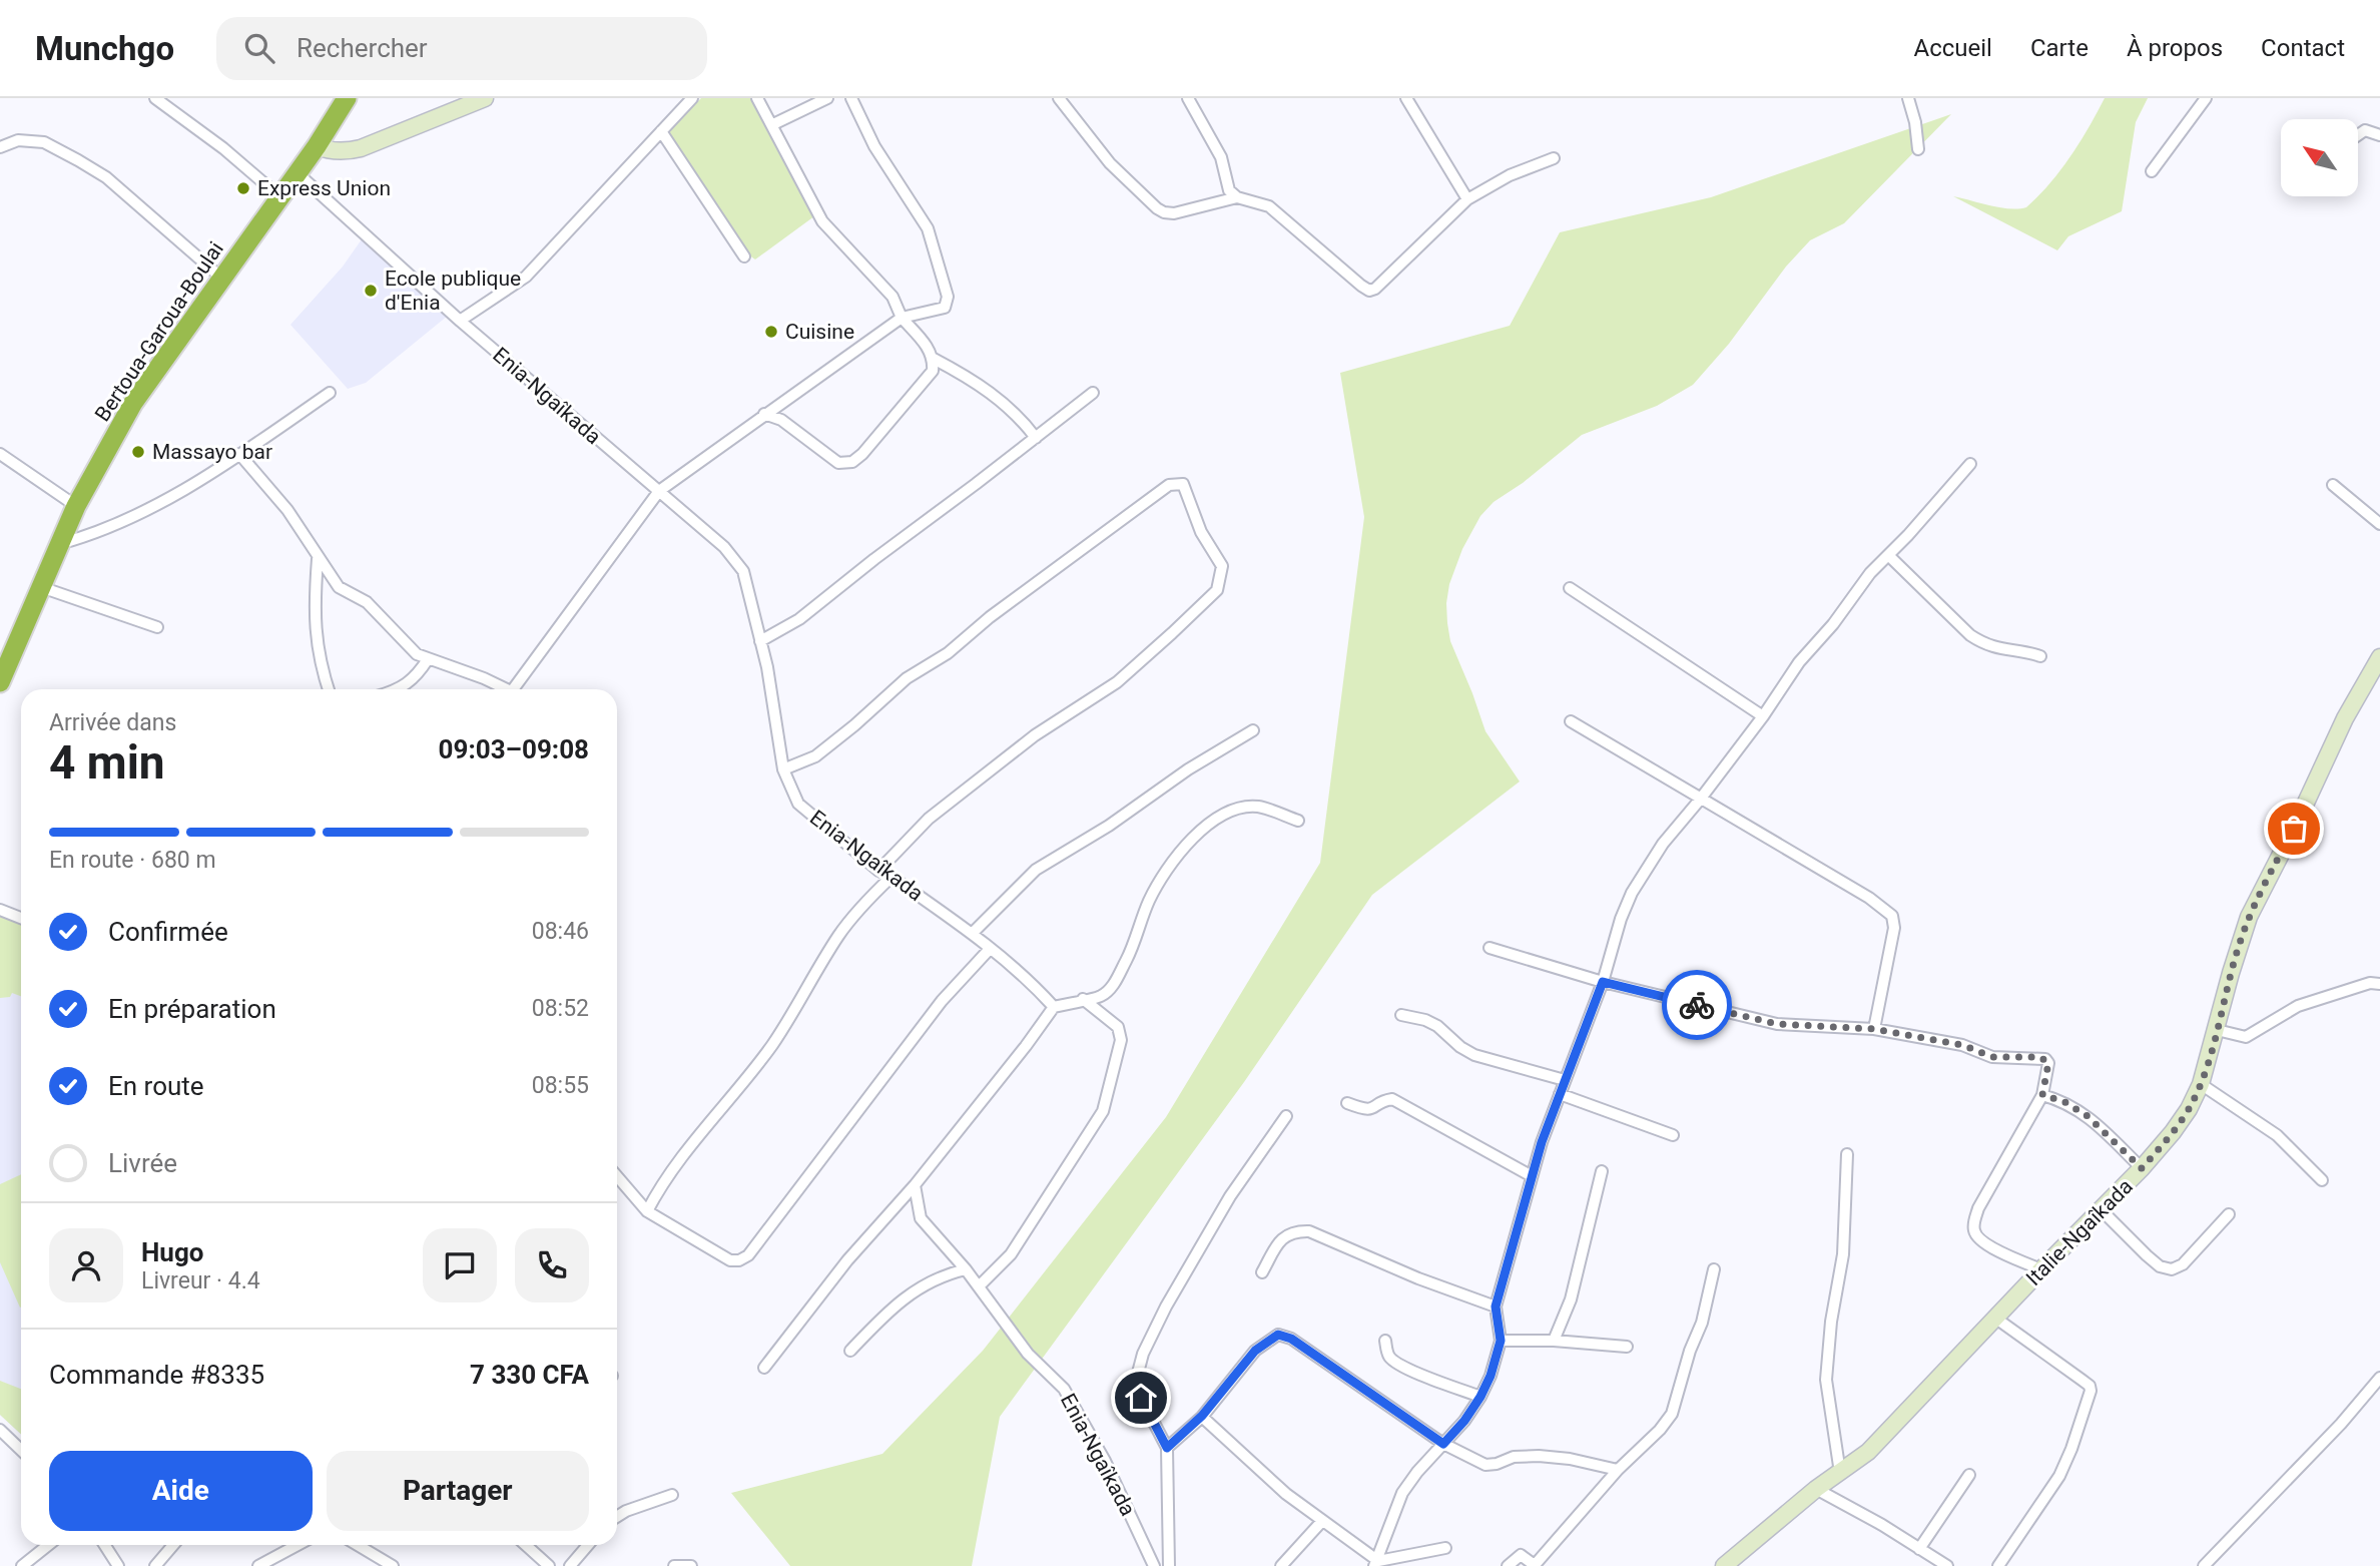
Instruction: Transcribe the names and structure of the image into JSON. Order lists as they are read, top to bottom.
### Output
{
  "streets": {
    "highway": ["Bertoua-Garoua-Boulai"],
    "street": ["Enia-Ngaîkada", "Italie-Ngaîkada"]
  },
  "crossings": [
    ["Bertoua-Garoua-Boulai", "Enia-Ngaîkada"]
  ],
  "places": [
    "Express Union",
    "Ecole publique d'Enia",
    "Cuisine",
    "Massayo bar"
  ],
  "north": "top left",
  "page": {
    "header": "Munchgo",
    "search": "Rechercher",
    "nav": [
      "Accueil",
      "Carte",
      "À propos",
      "Contact"
    ],
    "heading": ["4 min", "Arrivée dans", "09:03–09:08"],
    "panel": [
      "Hugo",
      "Livreur · 4.4",
      "Commande #8335",
      "7 330 CFA"
    ],
    "bar": "En route · 680 m",
    "list": [
      ["Confirmée", "08:46"],
      ["En préparation", "08:52"],
      ["En route", "08:55"],
      "Livrée"
    ],
    "buttons": ["Aide", "Partager"]
  }
}
